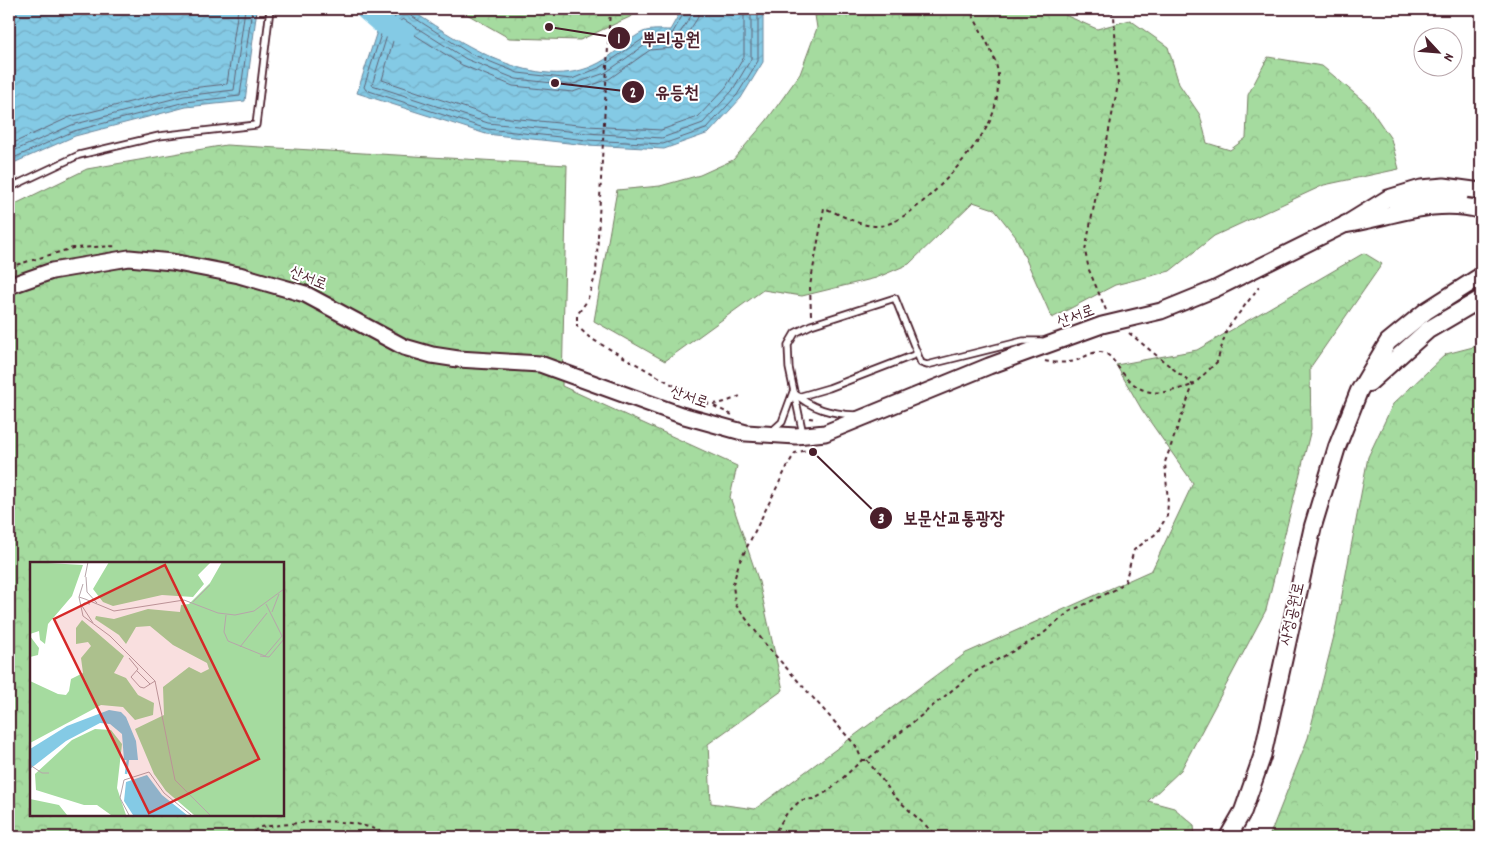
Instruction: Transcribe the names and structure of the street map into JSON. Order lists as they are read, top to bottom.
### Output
{
  "streets": {
    "main road": ["사정공원로"],
    "street": ["산서로"]
  },
  "places": ["뿌리공원", "유등천", "보문산교통광장"],
  "north": "bottom right"
}
